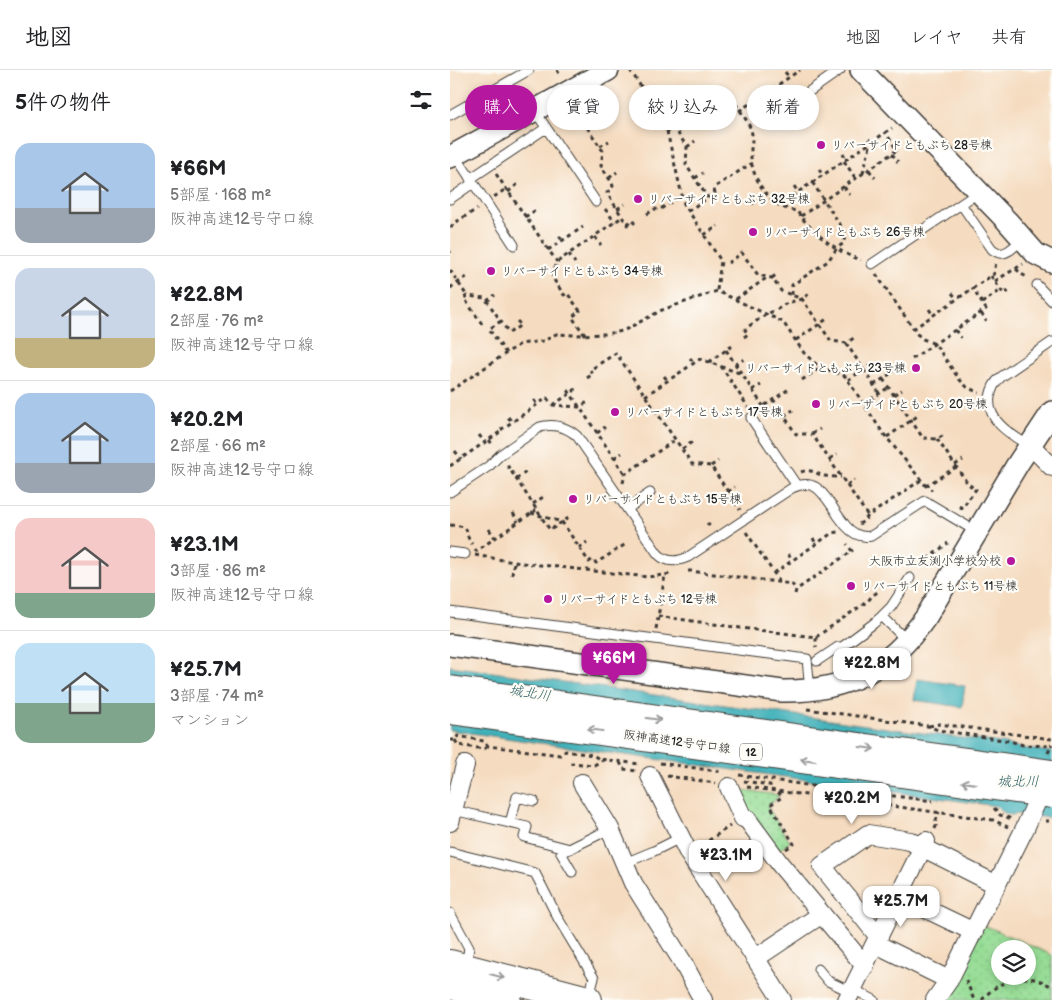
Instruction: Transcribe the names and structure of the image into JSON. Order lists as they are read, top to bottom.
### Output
{
  "streets": {
    "main road": ["阪神高速12号守口線", "12"]
  },
  "water": ["城北川"],
  "places": [
    "リバーサイドともぶち 28号棟",
    "リバーサイドともぶち 32号棟",
    "リバーサイドともぶち 26号棟",
    "リバーサイドともぶち 34号棟",
    "リバーサイドともぶち 23号棟",
    "リバーサイドともぶち 20号棟",
    "リバーサイドともぶち 17号棟",
    "リバーサイドともぶち 15号棟",
    "大阪市立友渕小学校分校",
    "リバーサイドともぶち 11号棟",
    "リバーサイドともぶち 12号棟"
  ],
  "page": {
    "header": "地図",
    "nav": ["地図", "レイヤ", "共有"],
    "heading": "5件の物件",
    "chip": [
      "購入",
      "賃貸",
      "絞り込み",
      "新着"
    ],
    "list": [
      {
        "name": "¥66M",
        "note": "5部屋 · 168 m² · 阪神高速12号守口線"
      },
      {
        "name": "¥22.8M",
        "note": "2部屋 · 76 m² · 阪神高速12号守口線"
      },
      {
        "name": "¥20.2M",
        "note": "2部屋 · 66 m² · 阪神高速12号守口線"
      },
      {
        "name": "¥23.1M",
        "note": "3部屋 · 86 m² · 阪神高速12号守口線"
      },
      {
        "name": "¥25.7M",
        "note": "3部屋 · 74 m² · マンション"
      }
    ],
    "price": [
      "¥66M",
      "¥22.8M",
      "¥20.2M",
      "¥23.1M",
      "¥25.7M"
    ]
  }
}
